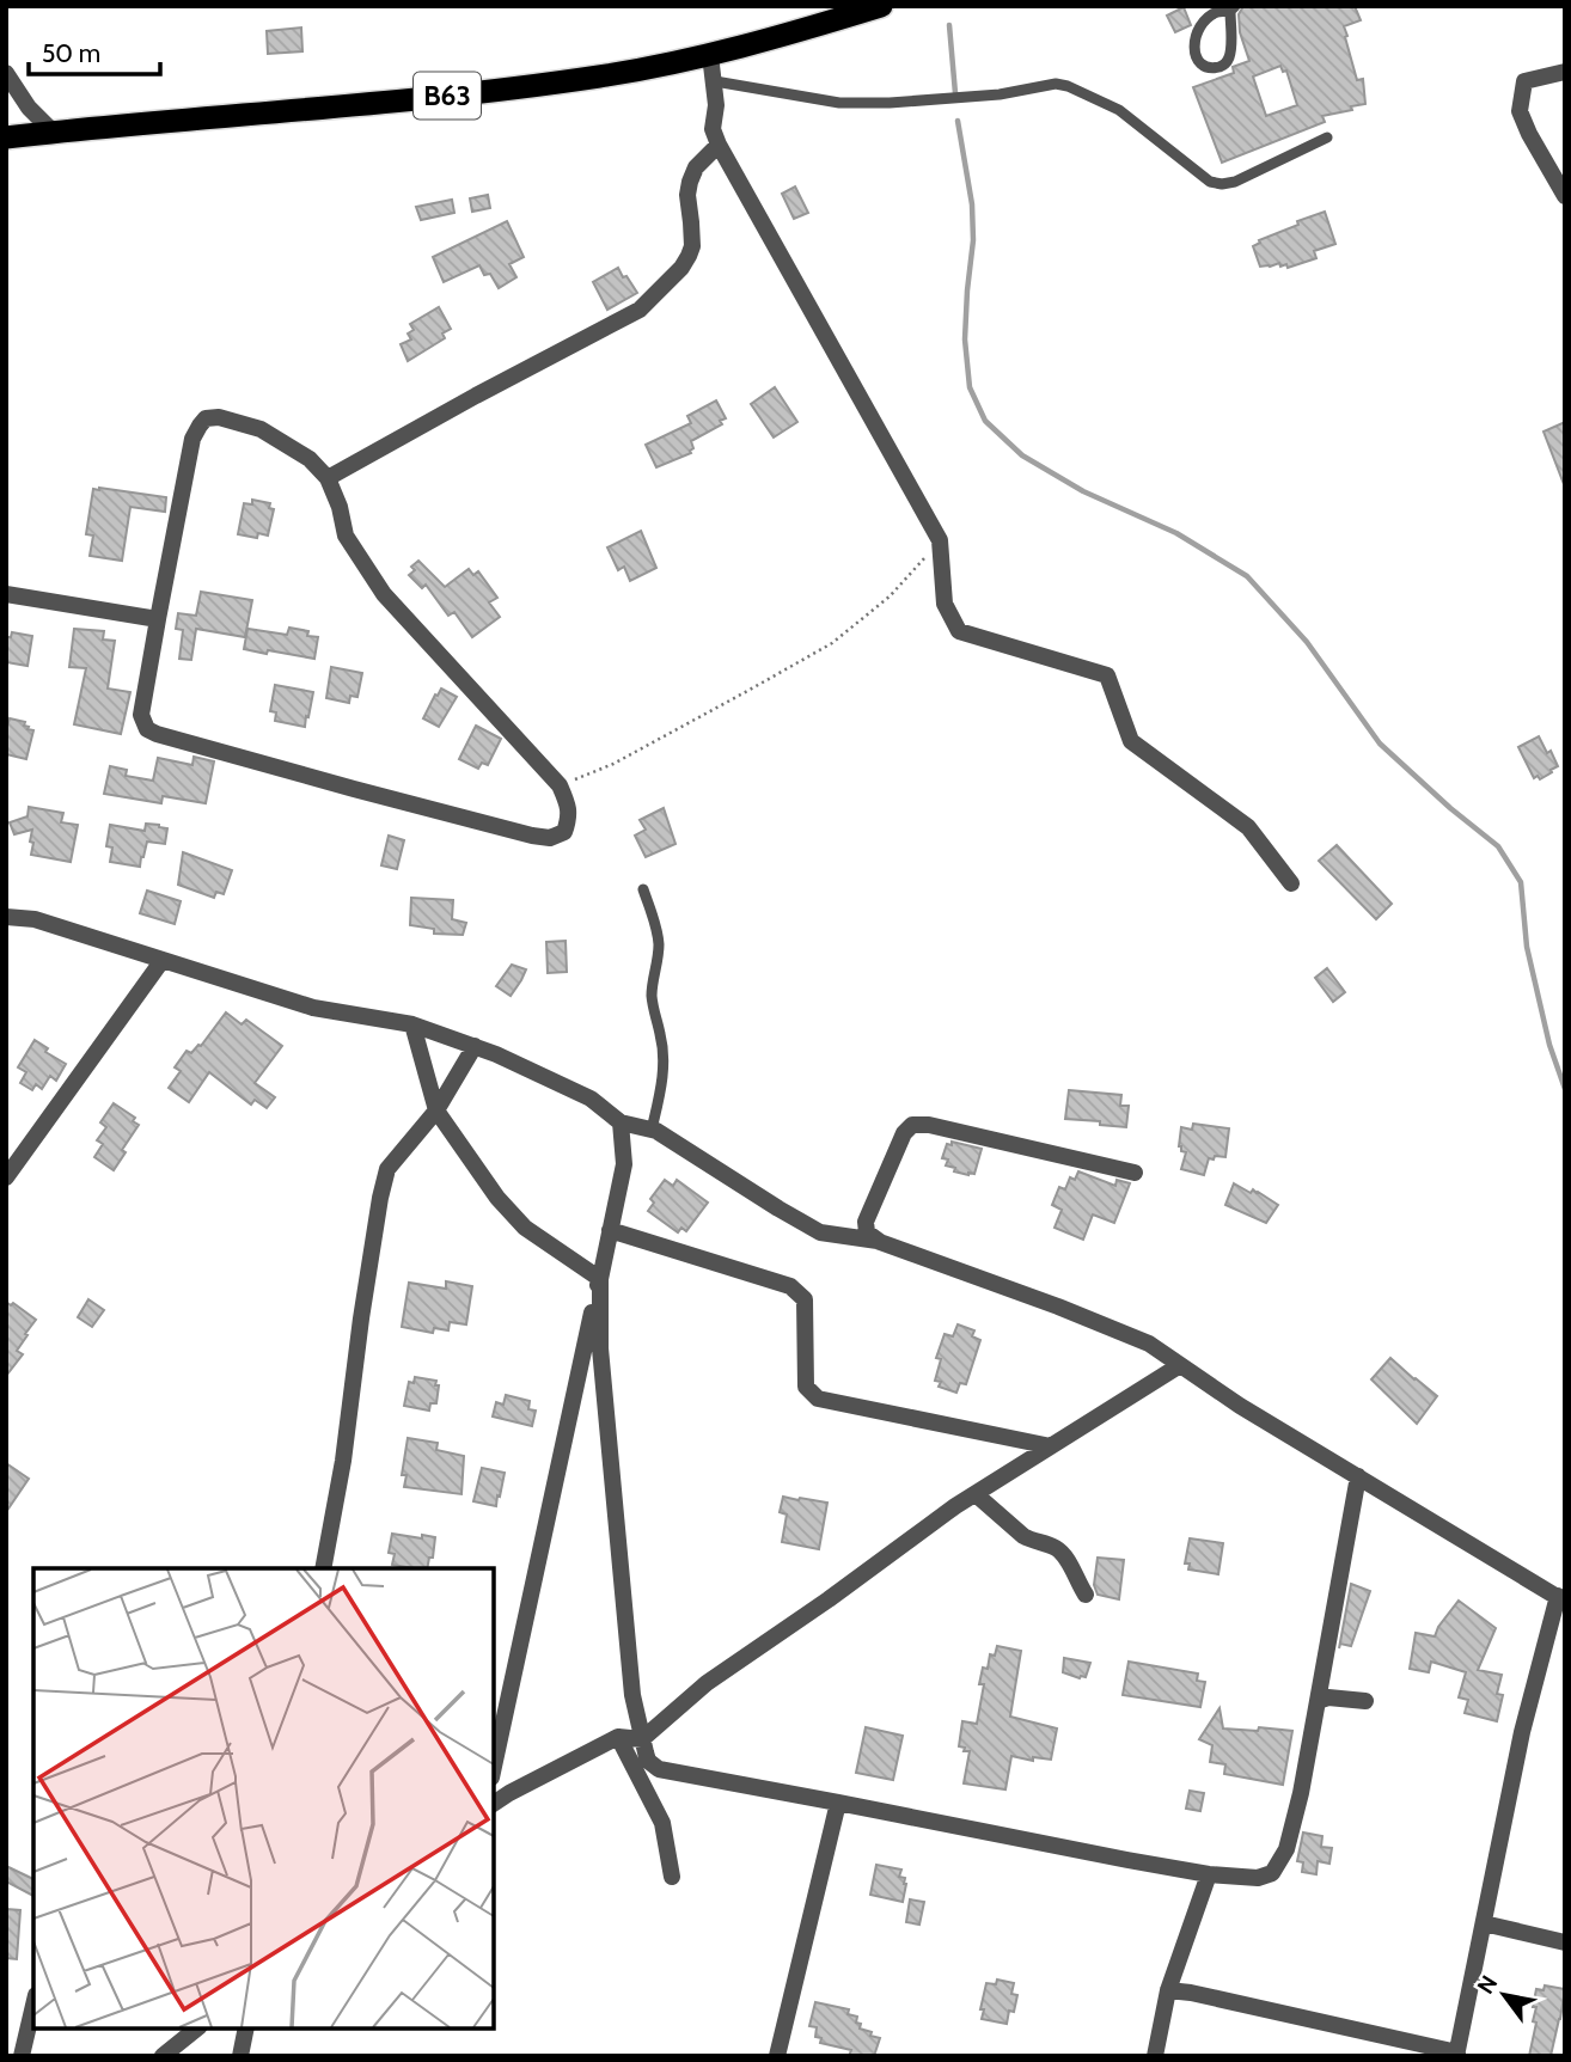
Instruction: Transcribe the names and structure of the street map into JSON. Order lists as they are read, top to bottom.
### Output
{
  "streets": {
    "highway": ["B63"]
  },
  "scale_bar": "50 m",
  "north": "top left"
}
